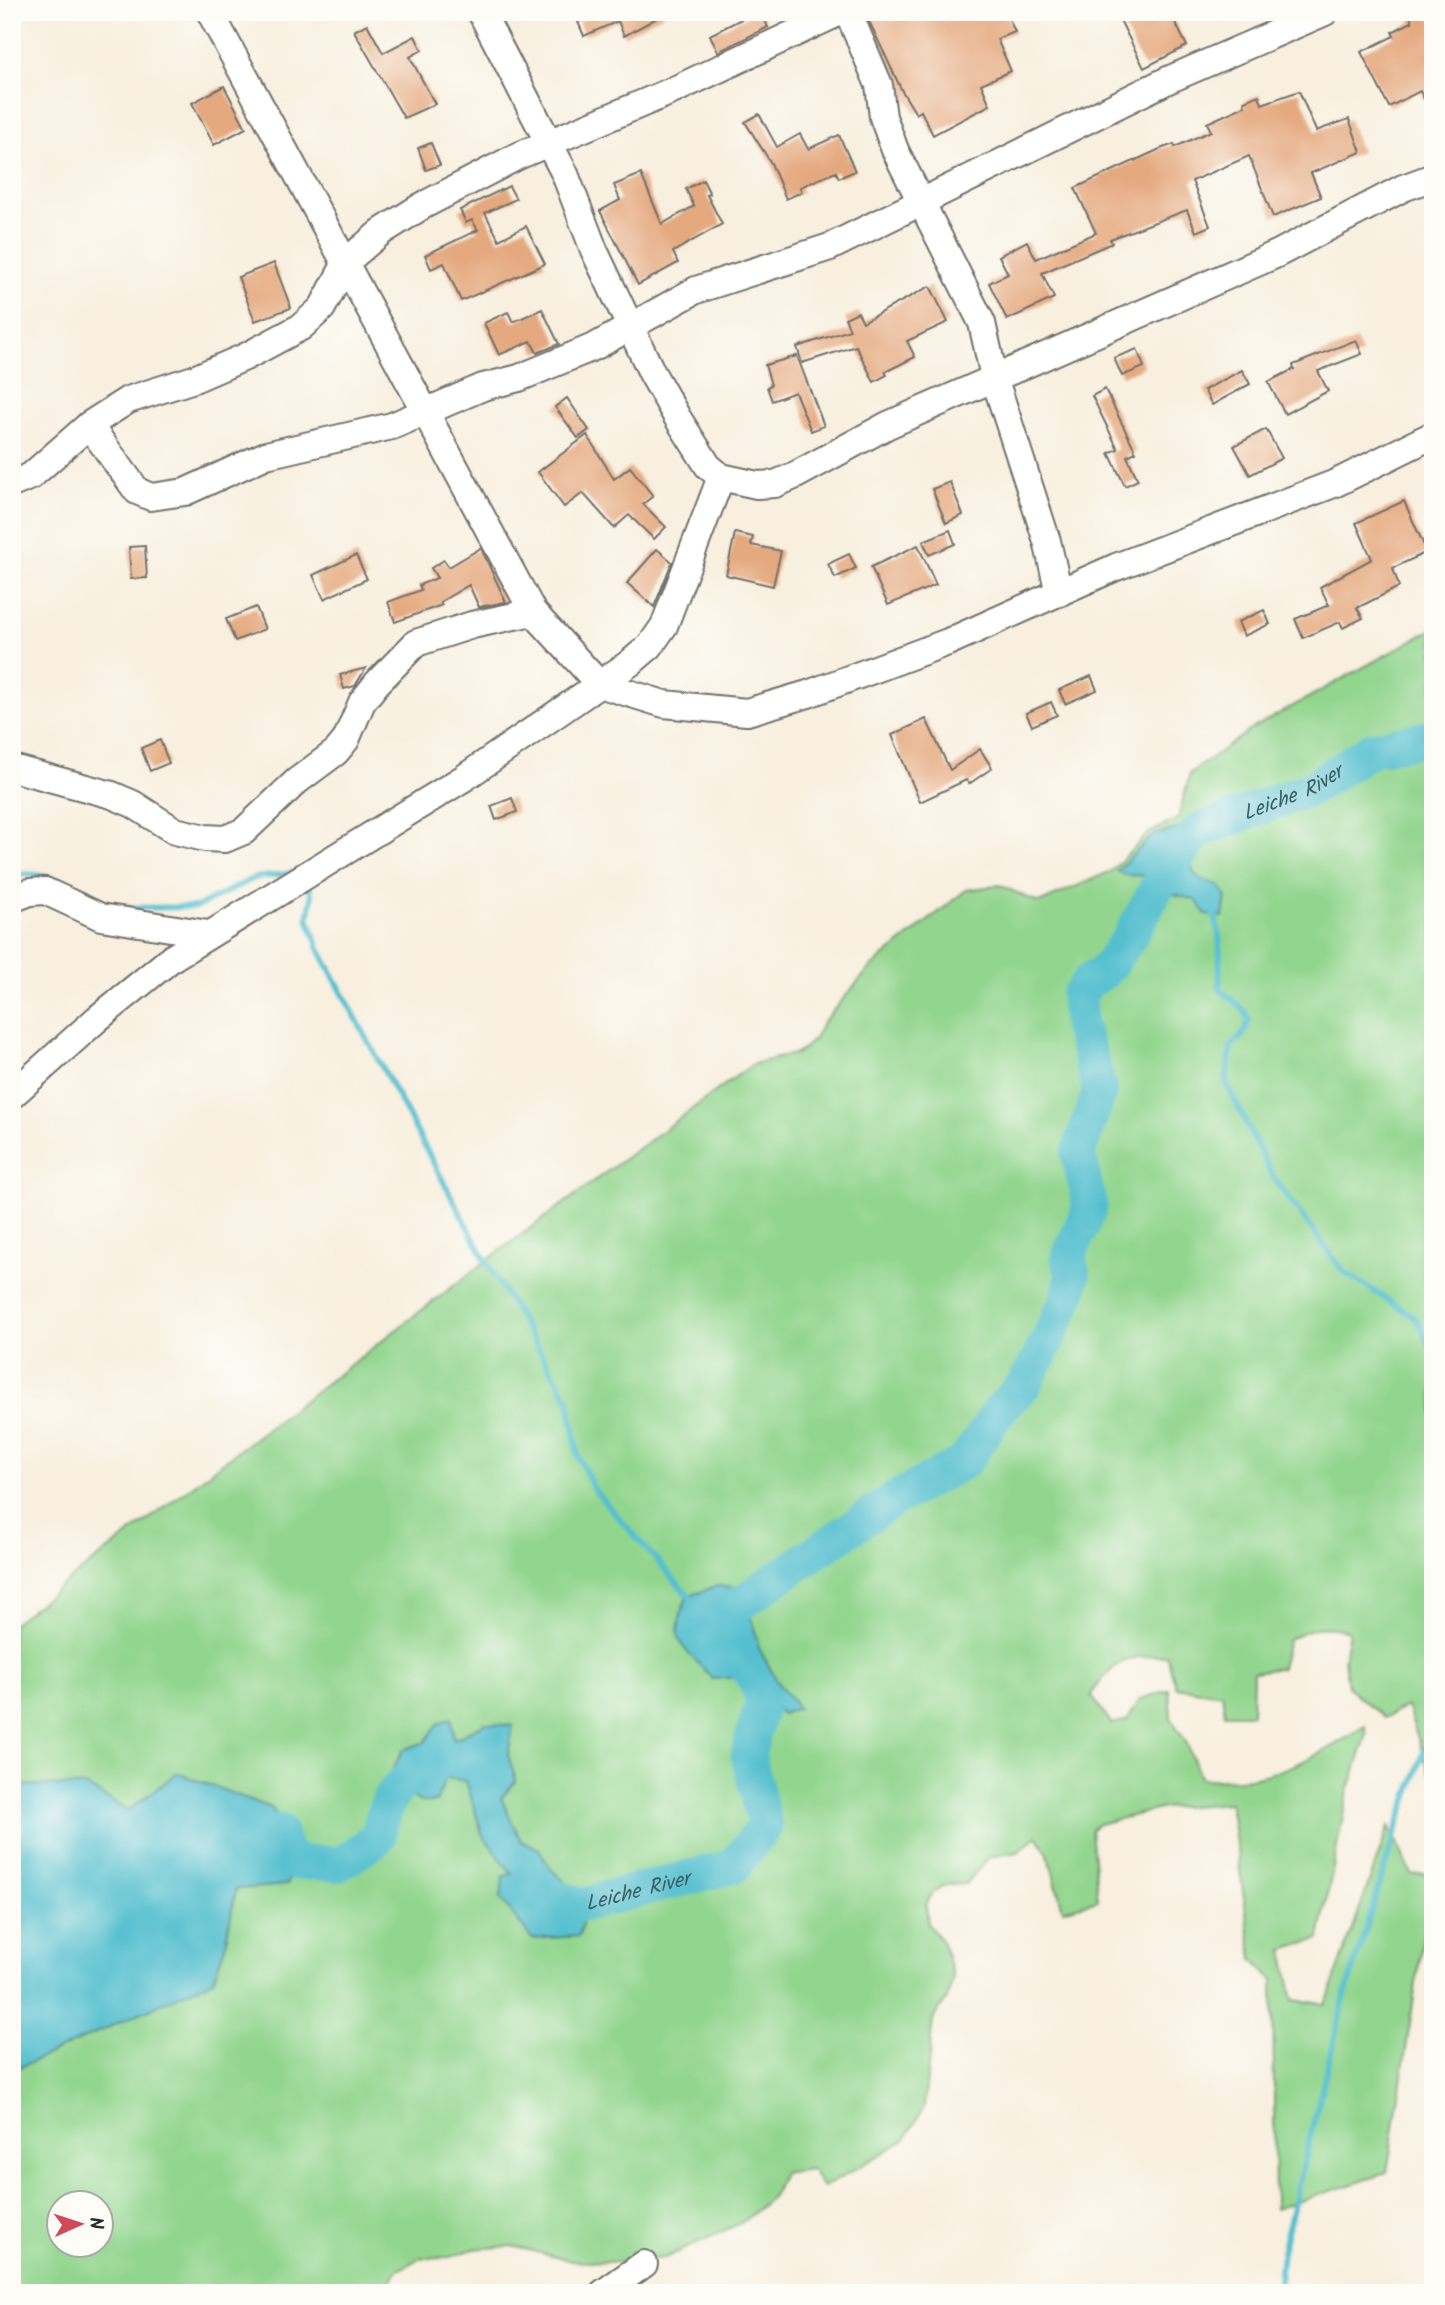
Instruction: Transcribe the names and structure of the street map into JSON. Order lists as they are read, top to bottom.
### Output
{
  "water": ["Leiche River"],
  "north": "right"
}
